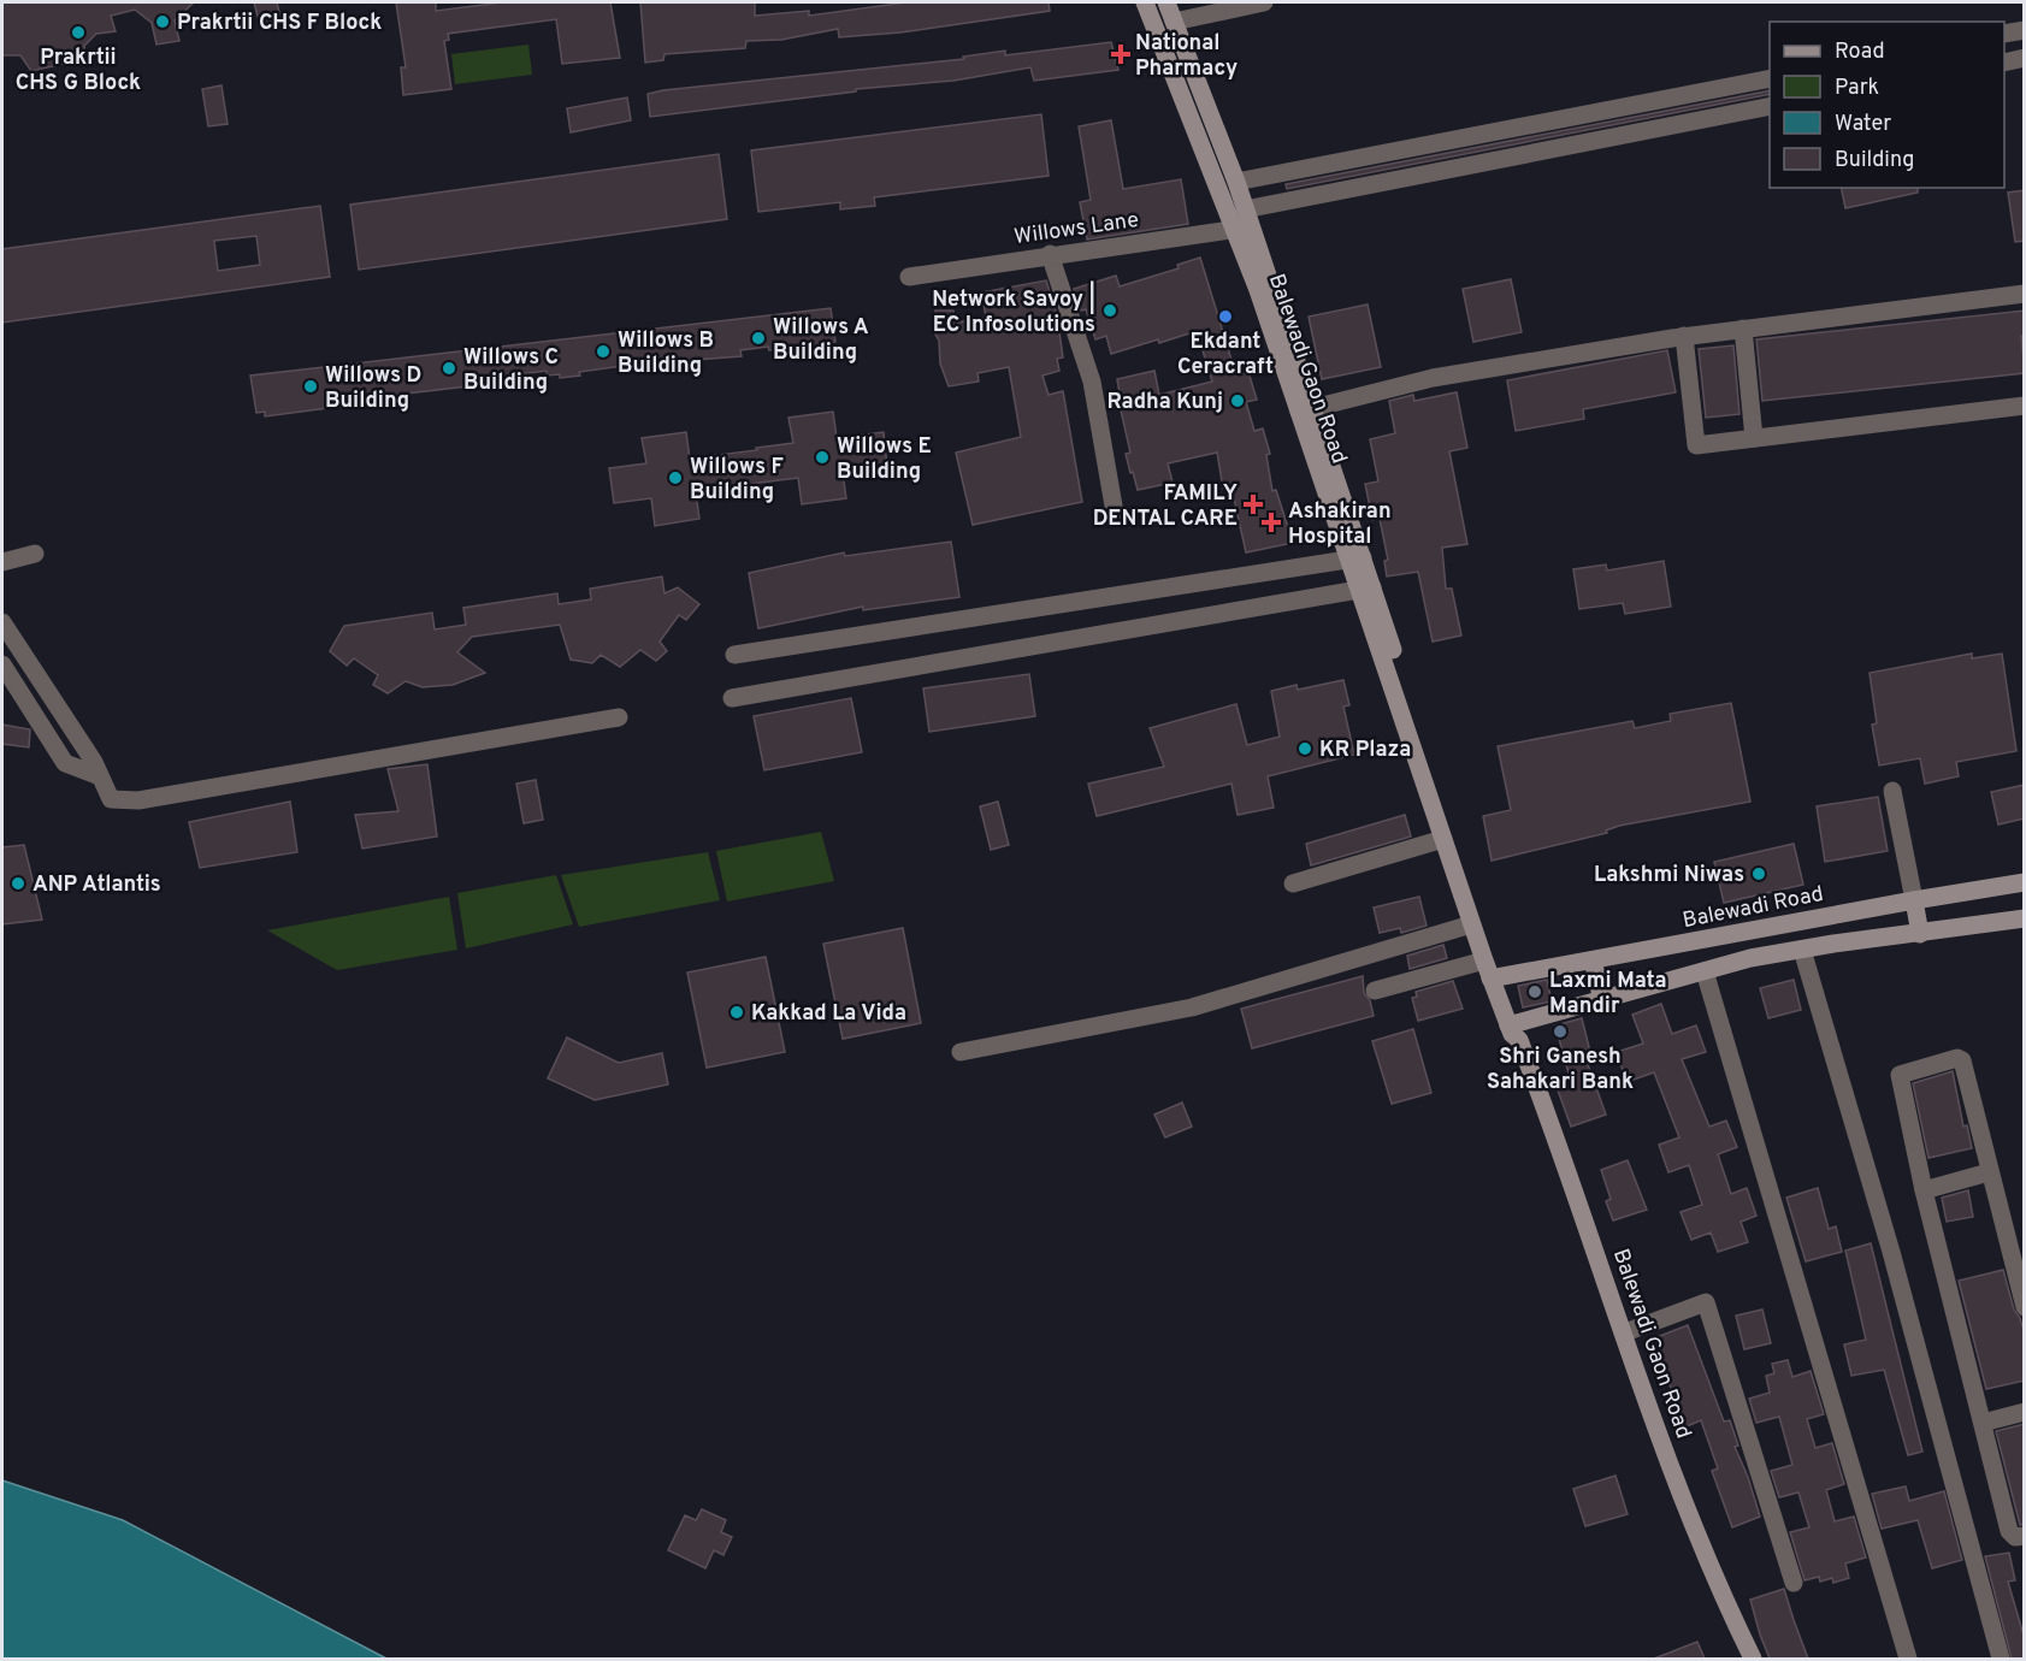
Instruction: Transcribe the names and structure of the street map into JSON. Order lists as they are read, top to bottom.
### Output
{
  "streets": {
    "main road": ["Balewadi Gaon Road", "Balewadi Road"],
    "street": ["Willows Lane"]
  },
  "crossings": [
    ["Willows Lane", "Balewadi Gaon Road"],
    ["Balewadi Gaon Road", "Balewadi Road"]
  ],
  "places": {
    "other": [
      "Prakrtii CHS F Block",
      "Prakrtii CHS G Block",
      "Network Savoy | EC Infosolutions",
      "Ekdant Ceracraft",
      "Willows A Building",
      "Willows B Building",
      "Willows C Building",
      "Willows D Building",
      "Radha Kunj",
      "Willows E Building",
      "Willows F Building",
      "KR Plaza",
      "Lakshmi Niwas",
      "ANP Atlantis",
      "Laxmi Mata Mandir",
      "Kakkad La Vida",
      "Shri Ganesh Sahakari Bank"
    ],
    "health": ["National Pharmacy", "FAMILY DENTAL CARE", "Ashakiran Hospital"]
  },
  "legend": [
    "Road",
    "Park",
    "Water",
    "Building"
  ]
}
